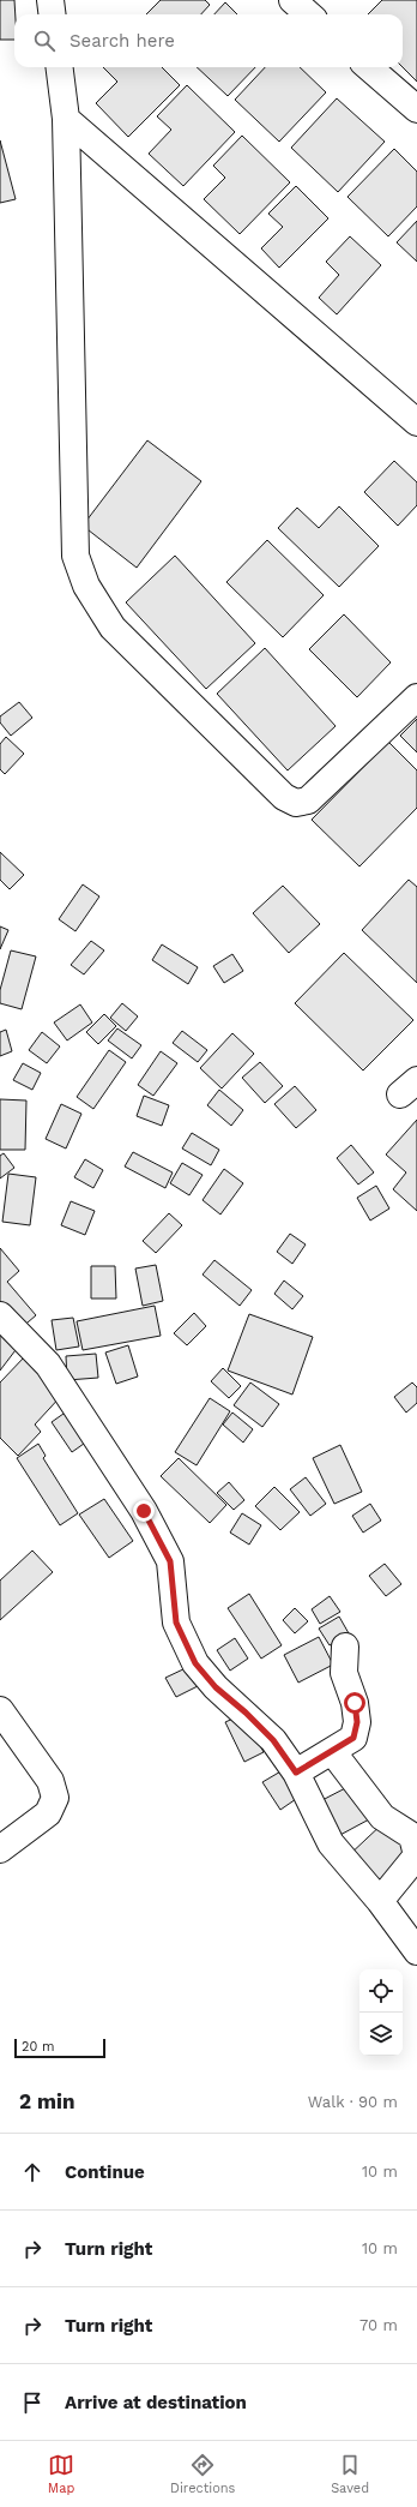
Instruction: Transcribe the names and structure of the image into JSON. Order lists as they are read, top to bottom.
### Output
{
  "scale_bar": "20 m",
  "page": {
    "search": "Search here",
    "scale": "20 m",
    "heading": ["2 min", "Walk · 90 m"],
    "list": [
      ["Continue", "10 m"],
      ["Turn right", "10 m"],
      ["Turn right", "70 m"],
      "Arrive at destination"
    ],
    "nav": ["Map", "Directions", "Saved"]
  }
}
